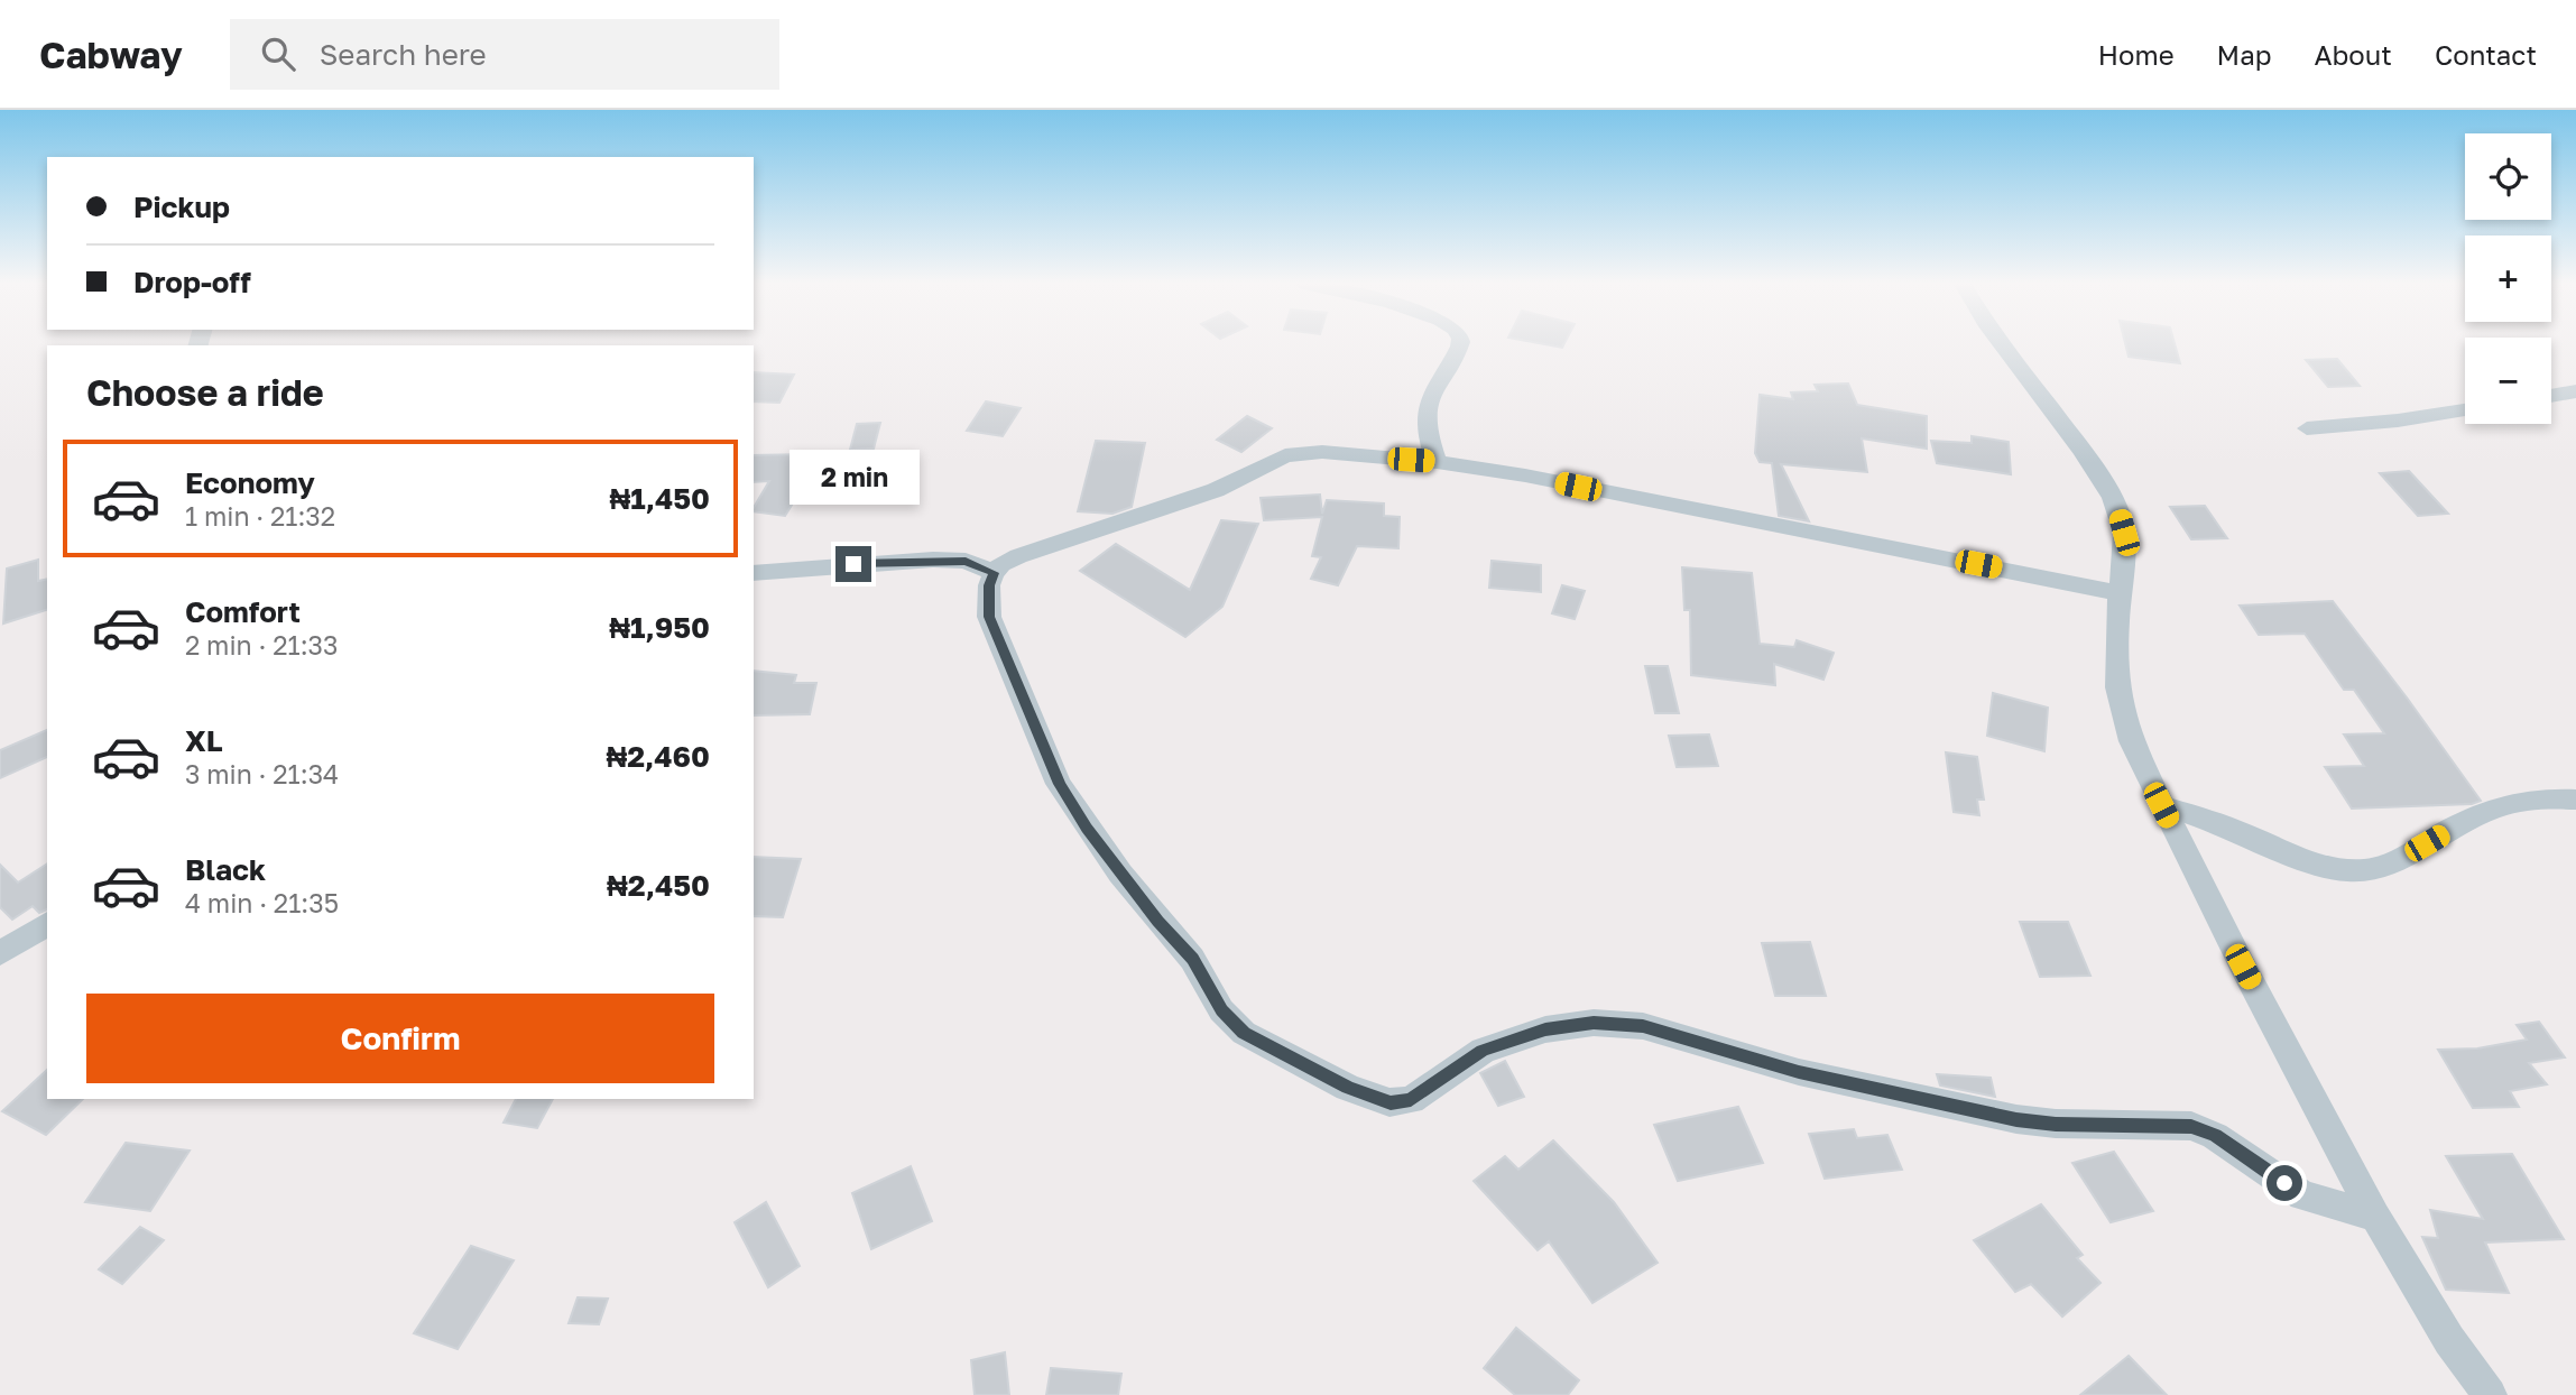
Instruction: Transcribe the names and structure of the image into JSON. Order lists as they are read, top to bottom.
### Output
{
  "page": {
    "header": "Cabway",
    "search": "Search here",
    "nav": [
      "Home",
      "Map",
      "About",
      "Contact"
    ],
    "map_buttons": ["+", "−"],
    "banner": ["Pickup", "Drop-off"],
    "heading": "Choose a ride",
    "list": [
      {
        "name": "Economy",
        "note": "1 min · 21:32",
        "value": "₦1,450"
      },
      {
        "name": "Comfort",
        "note": "2 min · 21:33",
        "value": "₦1,950"
      },
      {
        "name": "XL",
        "note": "3 min · 21:34",
        "value": "₦2,460"
      },
      {
        "name": "Black",
        "note": "4 min · 21:35",
        "value": "₦2,450"
      }
    ],
    "bubble": "2 min",
    "buttons": "Confirm"
  }
}
